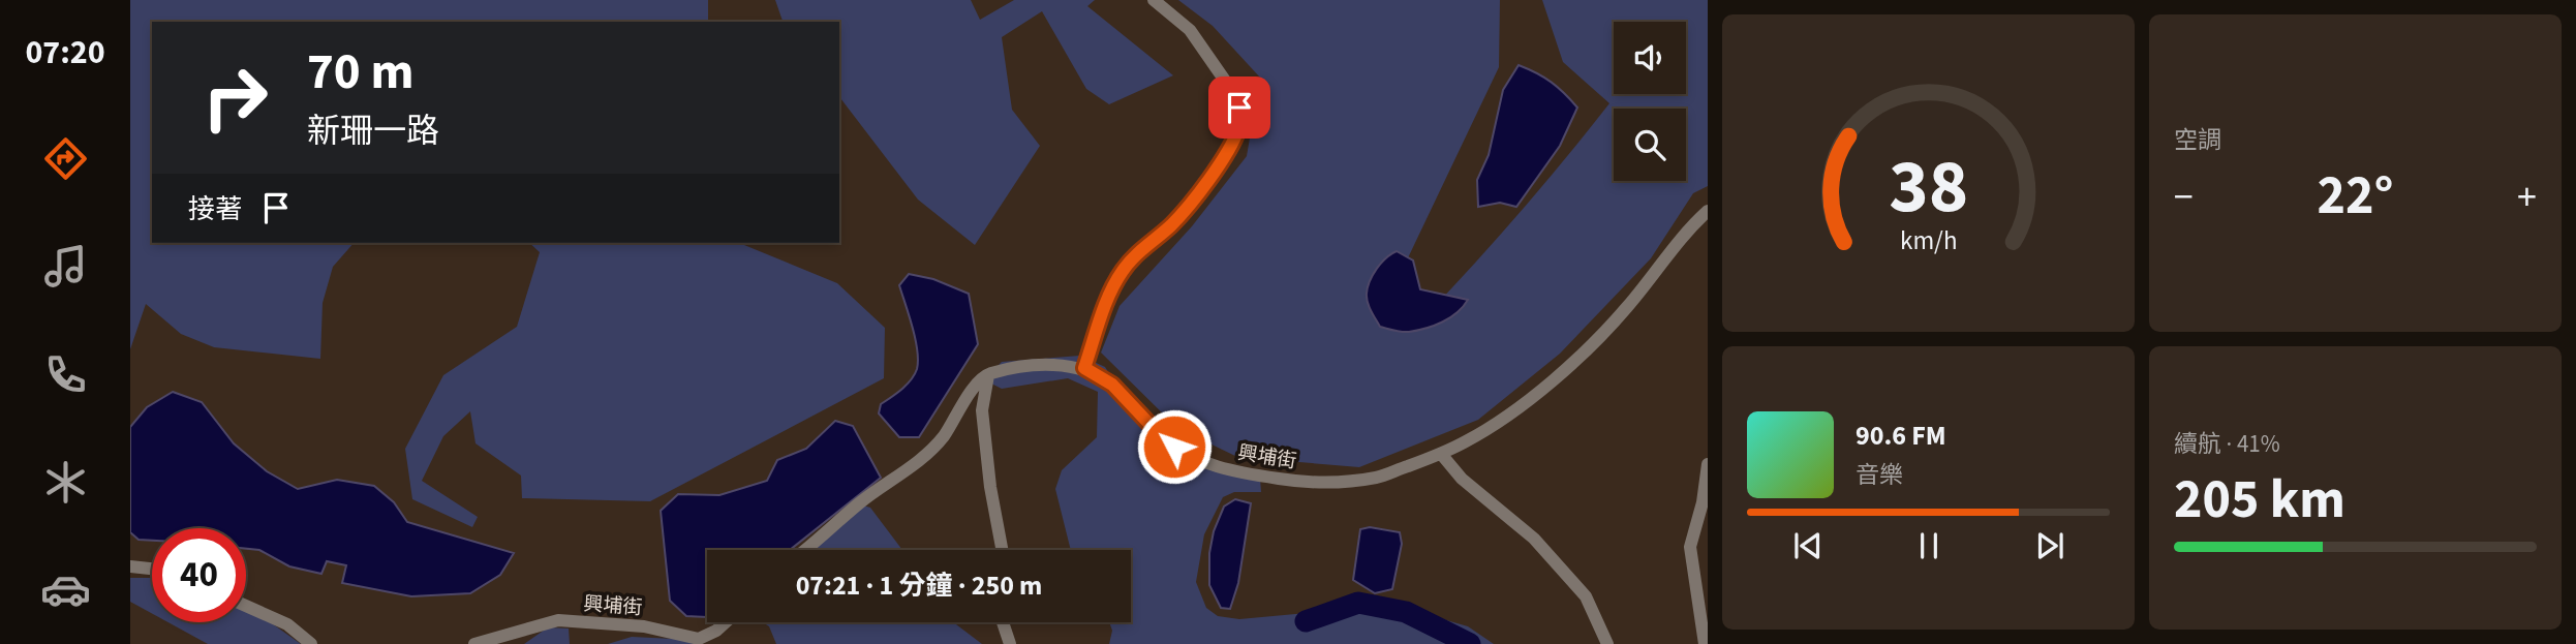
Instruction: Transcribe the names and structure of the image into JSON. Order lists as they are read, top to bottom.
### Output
{
  "streets": {
    "street": ["興埔街"]
  },
  "page": {
    "tabs": "07:20",
    "tile": [
      "空調",
      ["續航 · 41%", "205 km"]
    ],
    "turn": ["70 m", "新珊一路"],
    "heat": ["−", "22°", "+"],
    "then": "接著",
    "song": ["90.6 FM", "音樂"],
    "limit": "40",
    "trip": "07:21 · 1 分鐘 · 250 m",
    "gauge": ["38", "km/h"]
  }
}
